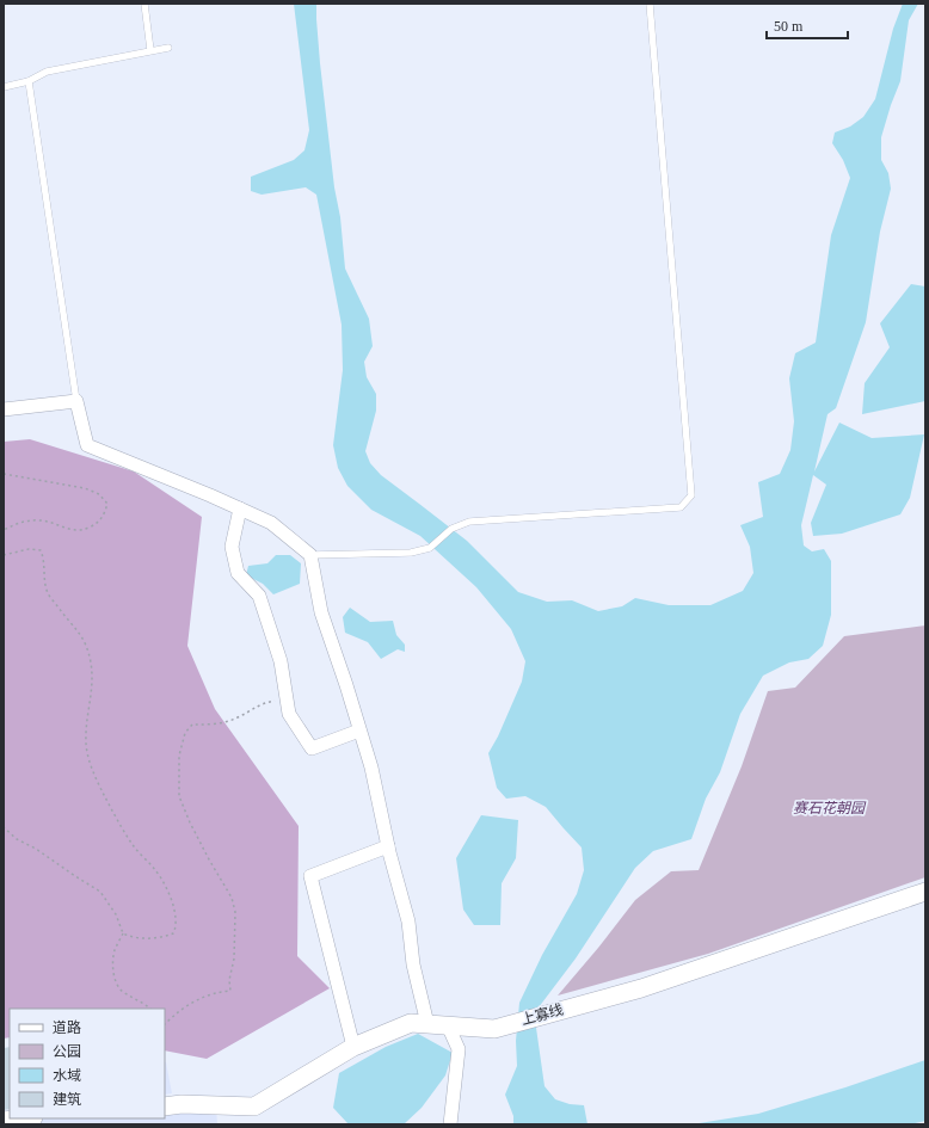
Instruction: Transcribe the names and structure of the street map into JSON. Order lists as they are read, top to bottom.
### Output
{
  "streets": {
    "street": ["上寡线"]
  },
  "parks": ["赛石花朝园"],
  "legend": [
    "道路",
    "公园",
    "水域",
    "建筑"
  ],
  "scale_bar": "50 m"
}
